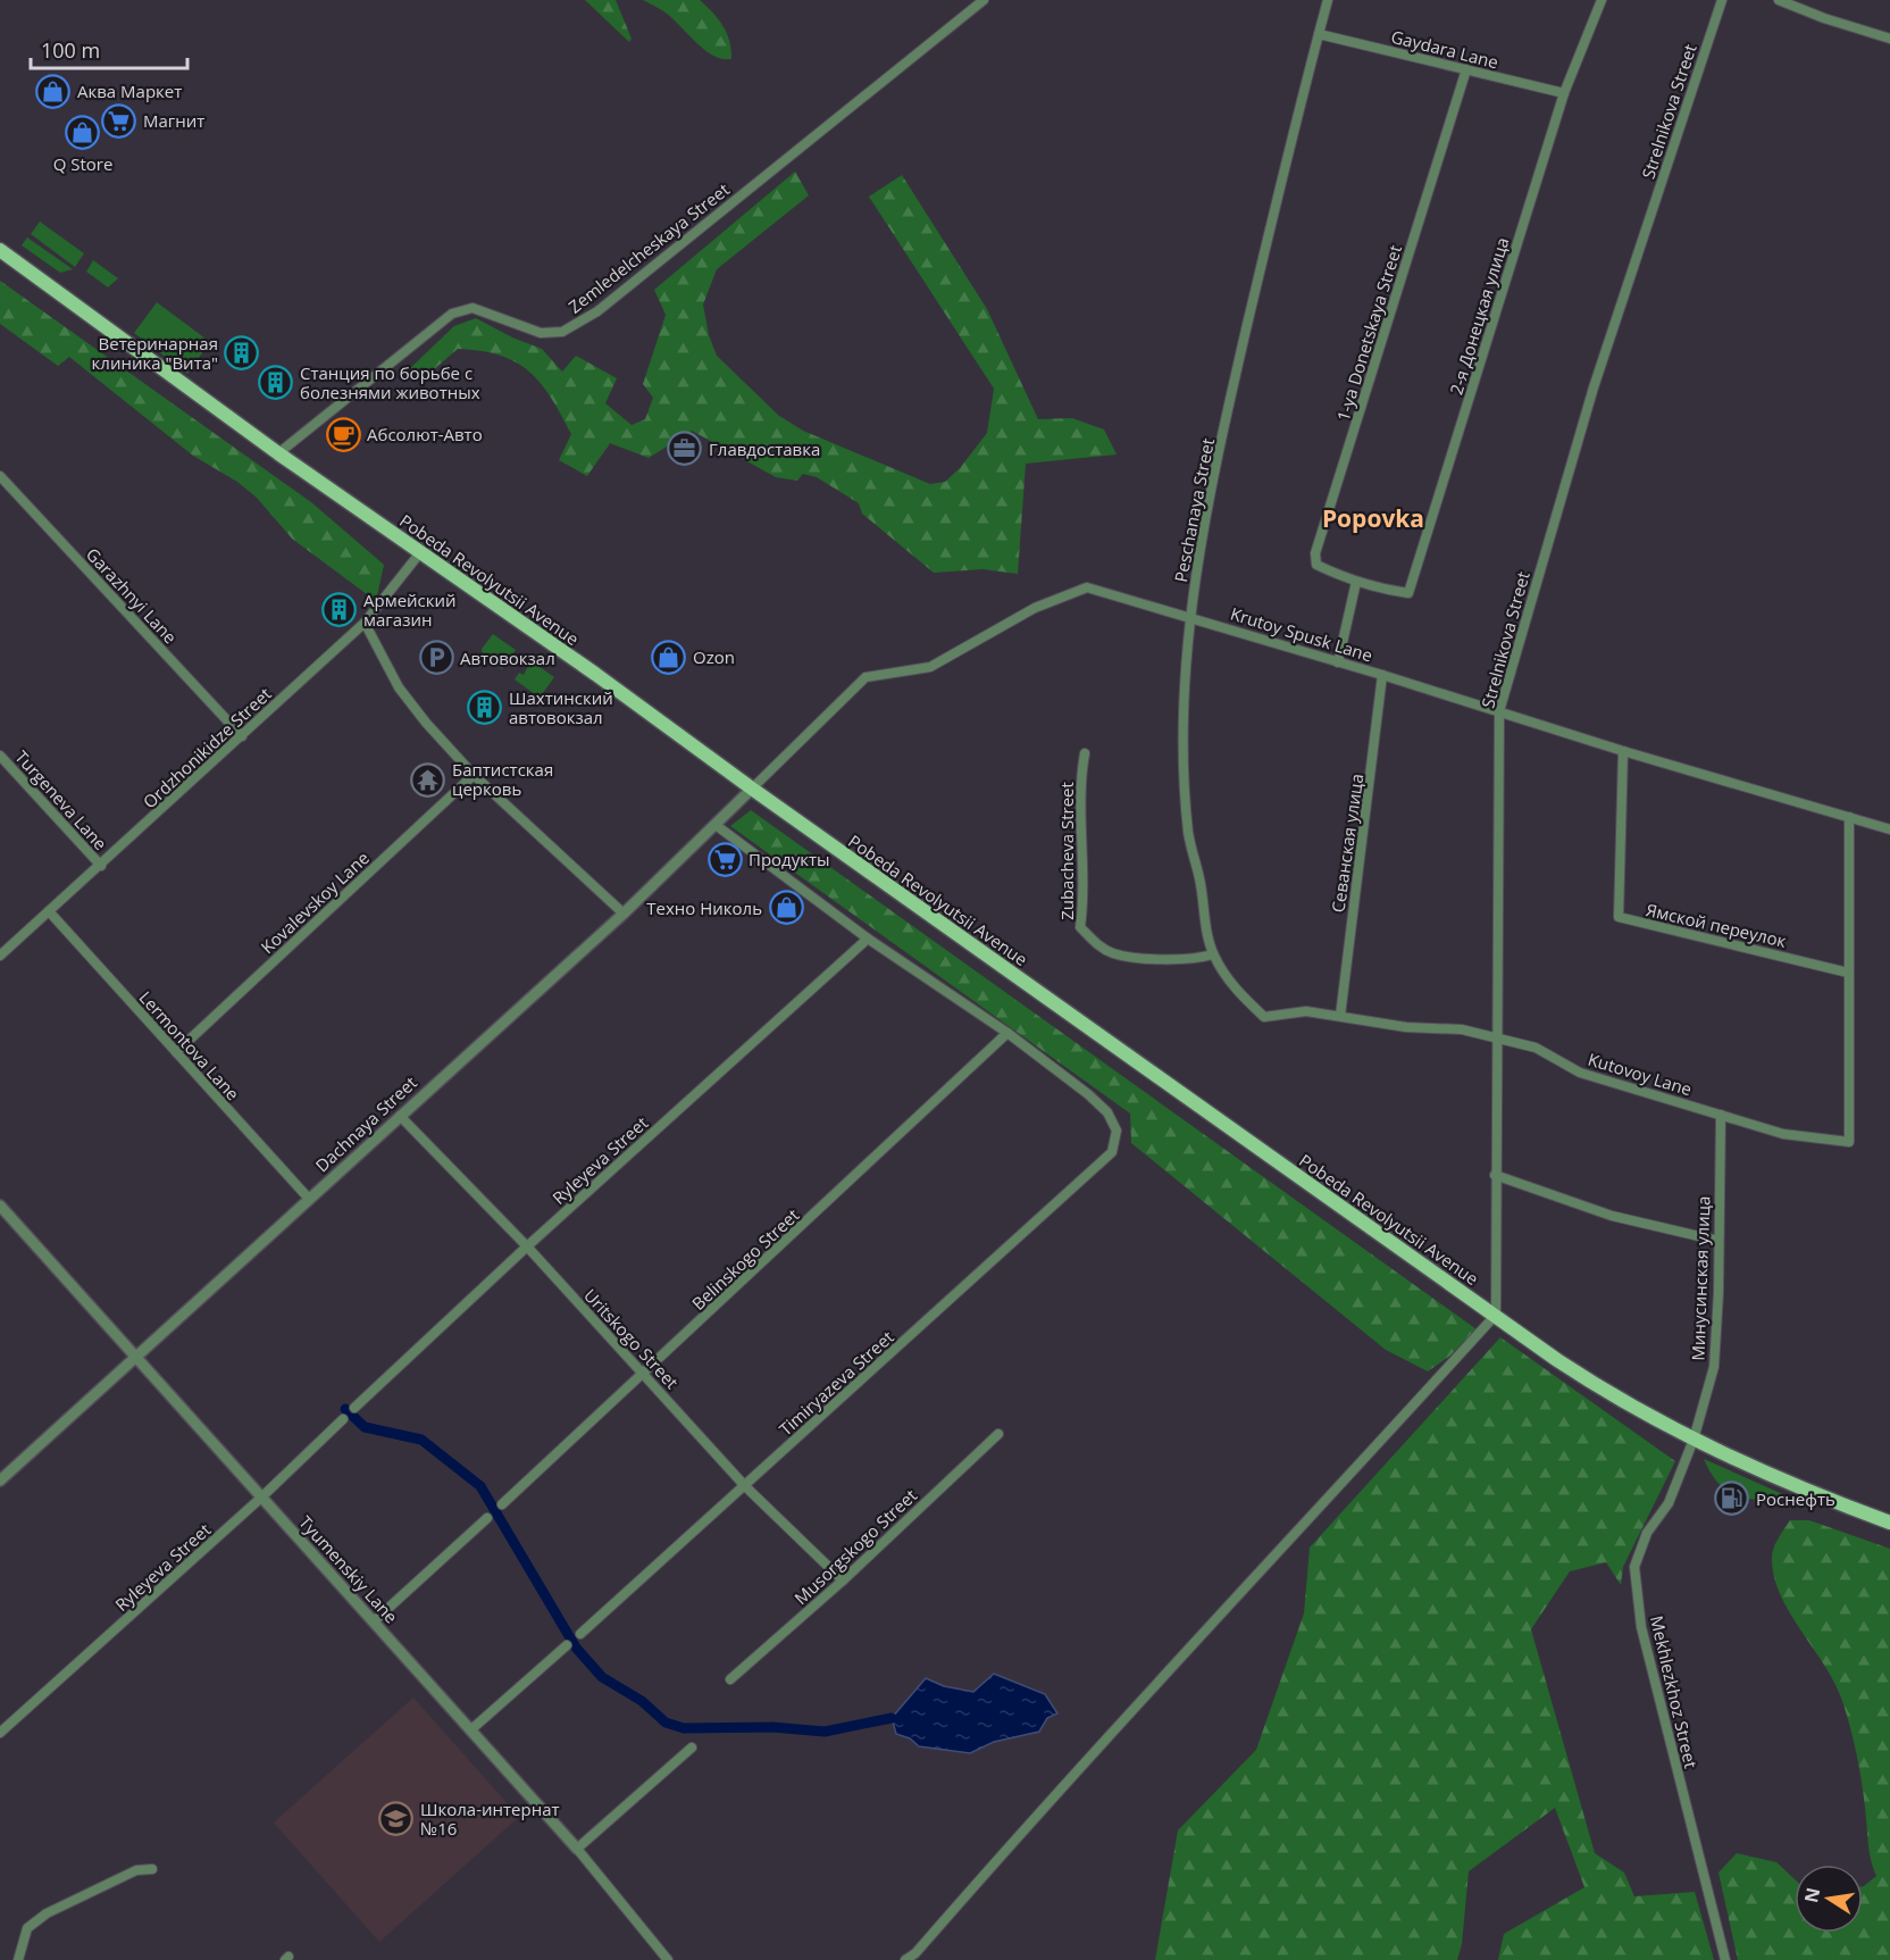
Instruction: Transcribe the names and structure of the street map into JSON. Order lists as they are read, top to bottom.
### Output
{
  "streets": {
    "main road": ["Pobeda Revolyutsii Avenue"],
    "street": [
      "Gaydara Lane",
      "Strelnikova Street",
      "Zemledelcheskaya Street",
      "2-я Донецкая улица",
      "1-ya Donetskaya Street",
      "Peschanaya Street",
      "Garazhnyi Lane",
      "Krutoy Spusk Lane",
      "Ordzhonikidze Street",
      "Turgeneva Lane",
      "Севанская улица",
      "Zubacheva Street",
      "Kovalevskoy Lane",
      "Ямской переулок",
      "Lermontova Lane",
      "Kutovoy Lane",
      "Dachnaya Street",
      "Ryleyeva Street",
      "Belinskogo Street",
      "Минусинская улица",
      "Uritskogo Street",
      "Timiryazeva Street",
      "Musorgskogo Street",
      "Tyumenskiy Lane",
      "Mekhlezkhoz Street"
    ]
  },
  "crossings": [
    ["Gaydara Lane", "2-я Донецкая улица"],
    ["Gaydara Lane", "1-ya Donetskaya Street"],
    ["Gaydara Lane", "Peschanaya Street"],
    ["Strelnikova Street", "Pobeda Revolyutsii Avenue"],
    ["Strelnikova Street", "Krutoy Spusk Lane"],
    ["Strelnikova Street", "Kutovoy Lane"],
    ["Zemledelcheskaya Street", "Pobeda Revolyutsii Avenue"],
    ["2-я Донецкая улица", "1-ya Donetskaya Street"],
    ["Peschanaya Street", "Krutoy Spusk Lane"],
    ["Peschanaya Street", "Zubacheva Street"],
    ["Peschanaya Street", "Kutovoy Lane"],
    ["Pobeda Revolyutsii Avenue", "Krutoy Spusk Lane"],
    ["Pobeda Revolyutsii Avenue", "Ordzhonikidze Street"],
    ["Pobeda Revolyutsii Avenue", "Dachnaya Street"],
    ["Pobeda Revolyutsii Avenue", "Минусинская улица"],
    ["Pobeda Revolyutsii Avenue", "Mekhlezkhoz Street"],
    ["Garazhnyi Lane", "Ordzhonikidze Street"],
    ["Krutoy Spusk Lane", "Севанская улица"],
    ["Krutoy Spusk Lane", "Ямской переулок"],
    ["Krutoy Spusk Lane", "Dachnaya Street"],
    ["Ordzhonikidze Street", "Turgeneva Lane"],
    ["Ordzhonikidze Street", "Lermontova Lane"],
    ["Севанская улица", "Kutovoy Lane"],
    ["Kovalevskoy Lane", "Lermontova Lane"],
    ["Ямской переулок", "Kutovoy Lane"],
    ["Lermontova Lane", "Dachnaya Street"],
    ["Kutovoy Lane", "Минусинская улица"],
    ["Dachnaya Street", "Uritskogo Street"],
    ["Dachnaya Street", "Tyumenskiy Lane"],
    ["Ryleyeva Street", "Uritskogo Street"],
    ["Ryleyeva Street", "Tyumenskiy Lane"],
    ["Belinskogo Street", "Uritskogo Street"],
    ["Belinskogo Street", "Timiryazeva Street"],
    ["Минусинская улица", "Mekhlezkhoz Street"],
    ["Uritskogo Street", "Timiryazeva Street"],
    ["Uritskogo Street", "Musorgskogo Street"]
  ],
  "districts": ["Popovka"],
  "places": {
    "shop": [
      "Аква Маркет",
      "Q Store",
      "Ozon",
      "Техно Николь"
    ],
    "supermarket": ["Магнит", "Продукты"],
    "building": [
      "Ветеринарная клиника \"Вита\"",
      "Станция по борьбе с болезнями животных",
      "Армейский магазин",
      "Шахтинский автовокзал"
    ],
    "cafe": ["Абсолют-Авто"],
    "office": ["Главдоставка"],
    "parking": ["Автовокзал"],
    "temple": ["Баптистская церковь"],
    "fuel station": ["Роснефть"],
    "school or university": ["Школа-интернат №16"]
  },
  "scale_bar": "100 m",
  "north": "left"
}
